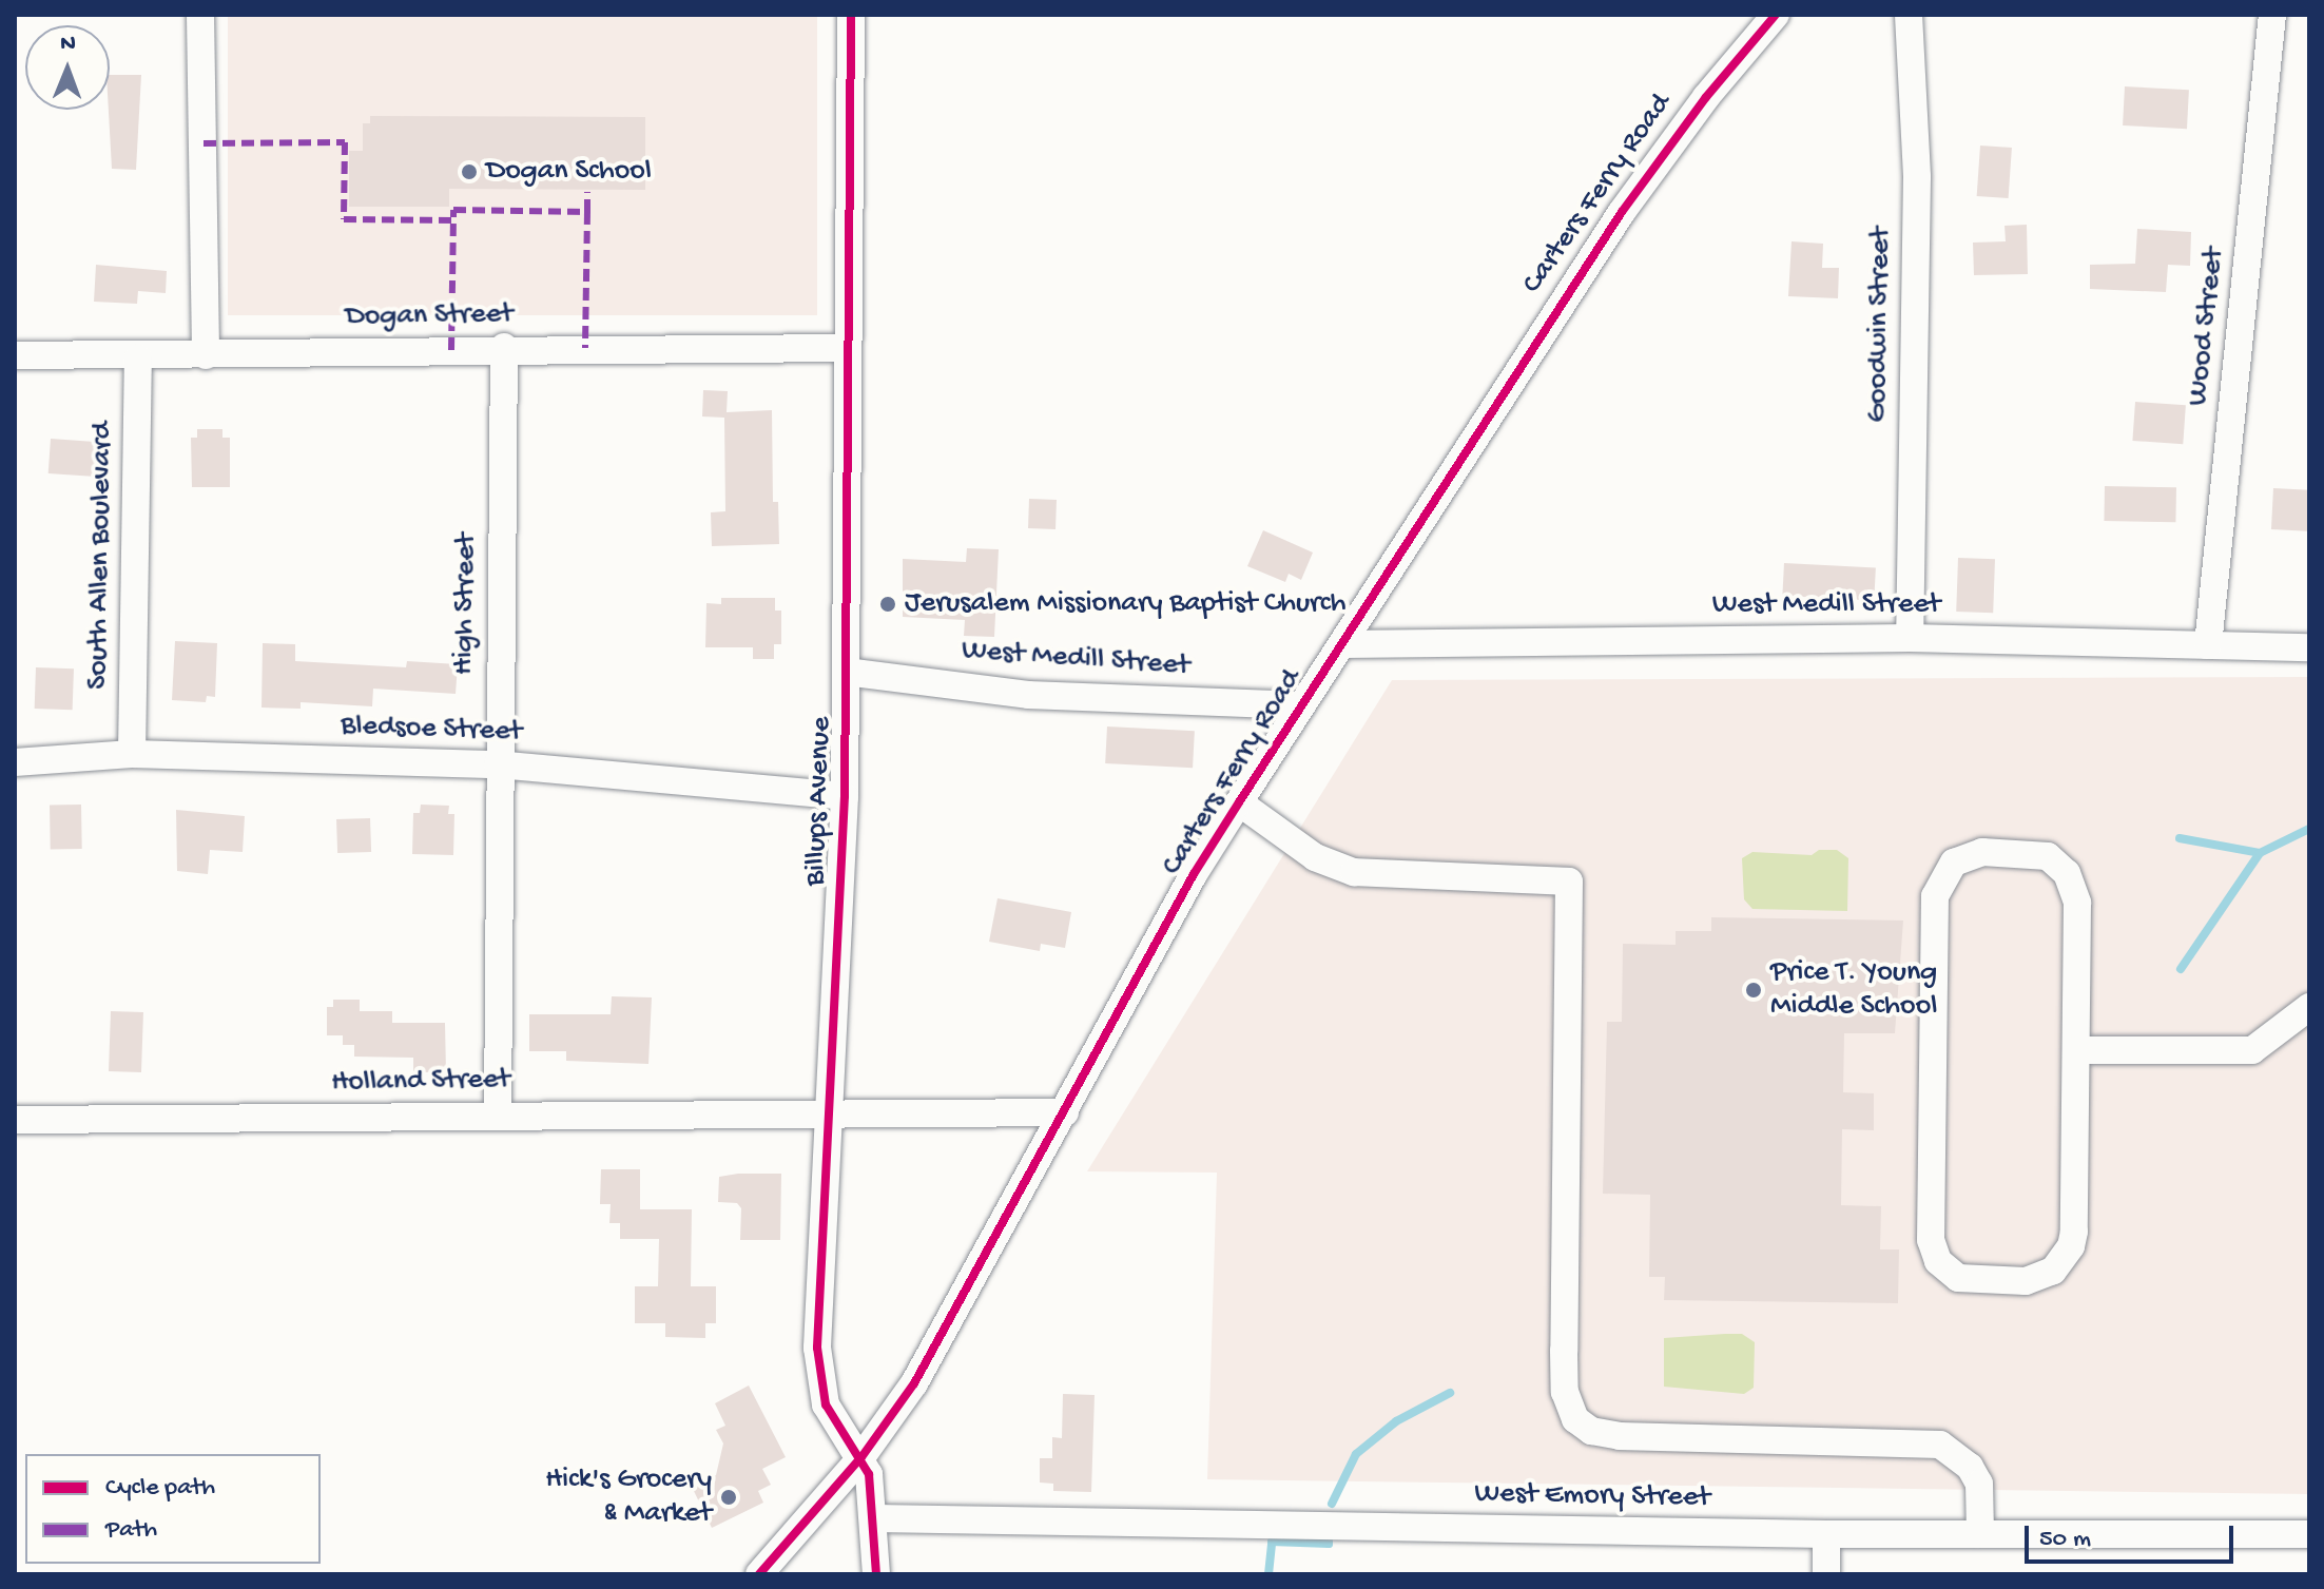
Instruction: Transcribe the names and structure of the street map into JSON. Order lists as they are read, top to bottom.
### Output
{
  "streets": {
    "street": [
      "Carters Ferry Road",
      "Dogan Street",
      "Goodwin Street",
      "Wood Street",
      "South Allen Boulevard",
      "High Street",
      "West Medill Street",
      "Bledsoe Street",
      "Billups Avenue",
      "Holland Street",
      "West Emory Street"
    ]
  },
  "crossings": [
    ["Carters Ferry Road", "West Medill Street"],
    ["Carters Ferry Road", "Billups Avenue"],
    ["Carters Ferry Road", "Holland Street"],
    ["Dogan Street", "South Allen Boulevard"],
    ["Dogan Street", "High Street"],
    ["Dogan Street", "Billups Avenue"],
    ["Goodwin Street", "West Medill Street"],
    ["Wood Street", "West Medill Street"],
    ["South Allen Boulevard", "Bledsoe Street"],
    ["High Street", "Bledsoe Street"],
    ["High Street", "Holland Street"],
    ["West Medill Street", "Billups Avenue"],
    ["Bledsoe Street", "Billups Avenue"],
    ["Billups Avenue", "Holland Street"],
    ["Billups Avenue", "West Emory Street"]
  ],
  "places": [
    "Dogan School",
    "Jerusalem Missionary Baptist Church",
    "Price T. Young Middle School",
    "Hick's Grocery & Market"
  ],
  "legend": ["Cycle path", "Path"],
  "scale_bar": "50 m",
  "north": "top"
}
